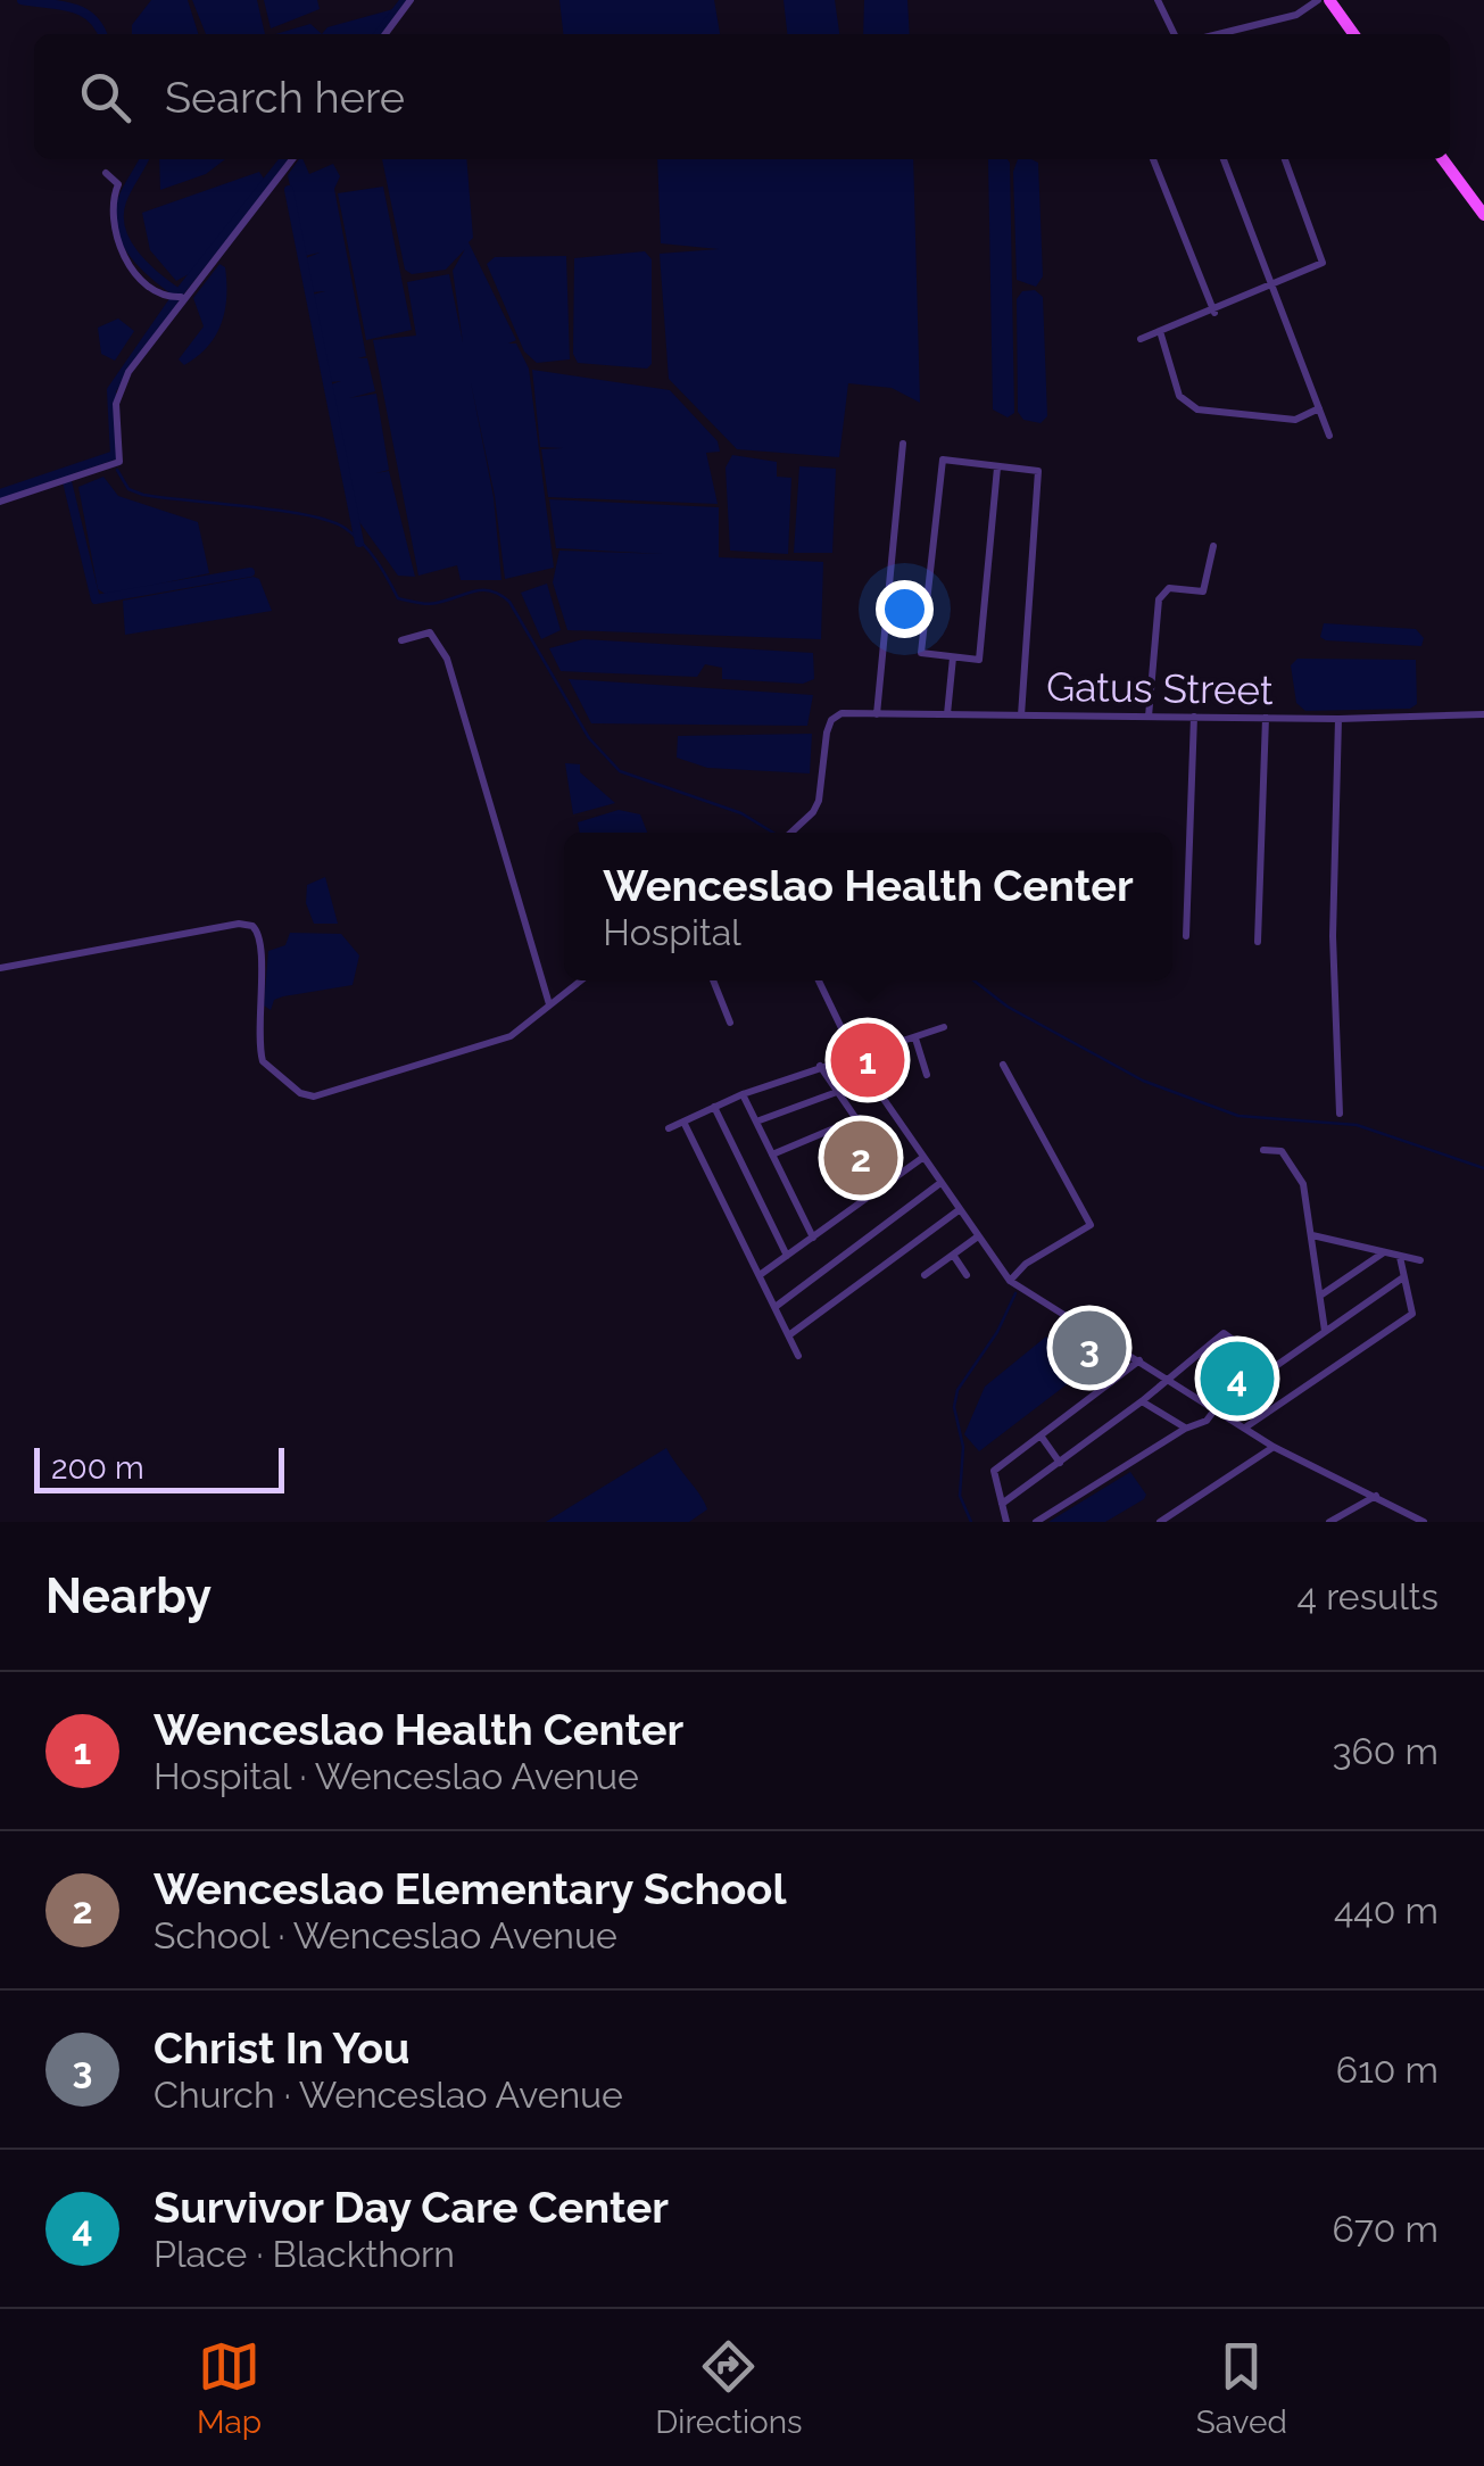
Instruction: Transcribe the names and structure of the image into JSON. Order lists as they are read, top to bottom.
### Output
{
  "streets": {
    "street": ["Gatus Street"]
  },
  "scale_bar": "200 m",
  "page": {
    "search": "Search here",
    "popup": ["Wenceslao Health Center", "Hospital"],
    "pins": [
      "1",
      "2",
      "3",
      "4"
    ],
    "scale": "200 m",
    "heading": ["Nearby", "4 results"],
    "list": [
      {
        "mark": "1",
        "name": "Wenceslao Health Center",
        "note": "Hospital · Wenceslao Avenue",
        "value": "360 m"
      },
      {
        "mark": "2",
        "name": "Wenceslao Elementary School",
        "note": "School · Wenceslao Avenue",
        "value": "440 m"
      },
      {
        "mark": "3",
        "name": "Christ In You",
        "note": "Church · Wenceslao Avenue",
        "value": "610 m"
      },
      {
        "mark": "4",
        "name": "Survivor Day Care Center",
        "note": "Place · Blackthorn",
        "value": "670 m"
      }
    ],
    "nav": ["Map", "Directions", "Saved"]
  }
}
